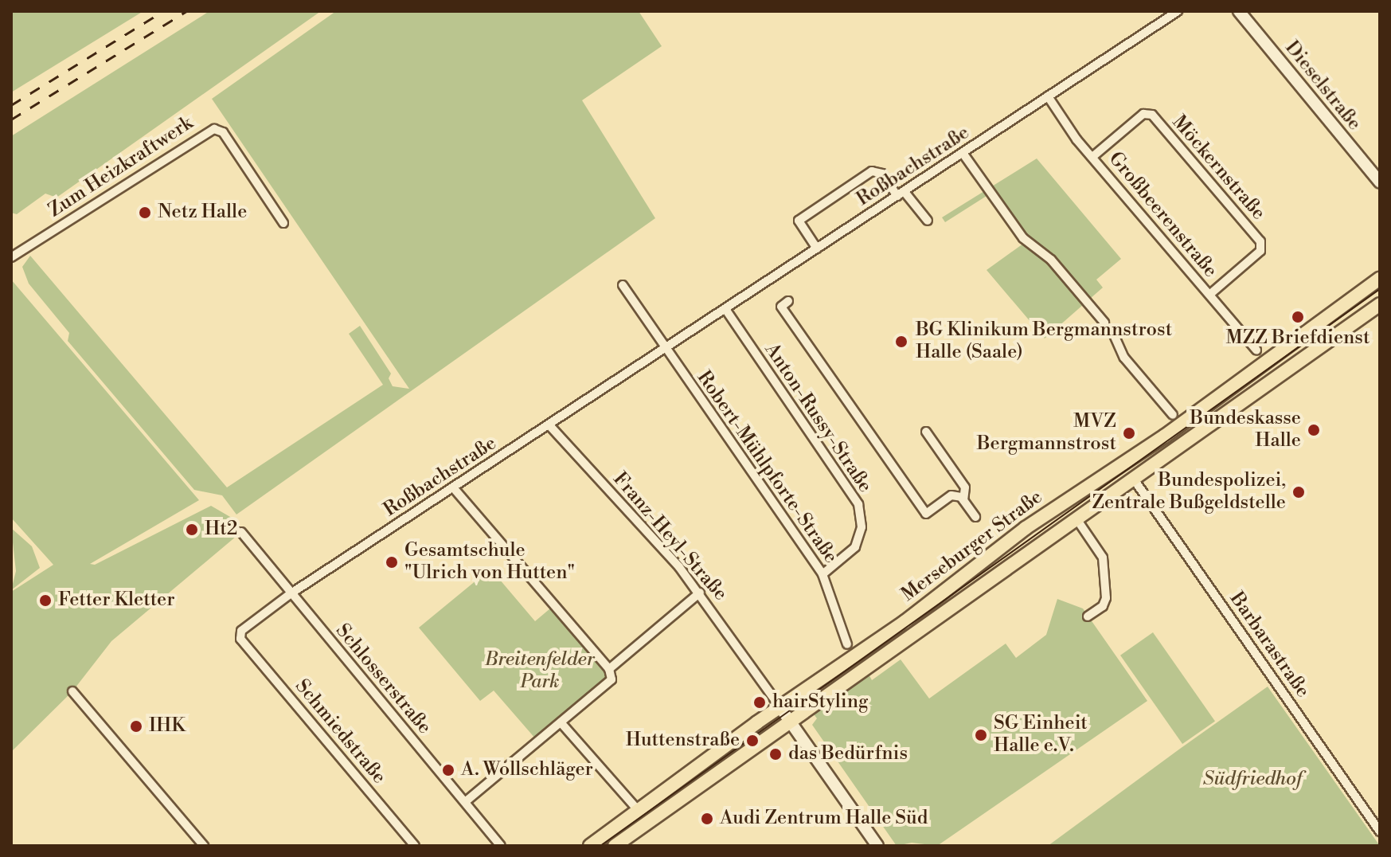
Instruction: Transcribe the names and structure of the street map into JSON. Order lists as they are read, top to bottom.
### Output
{
  "streets": {
    "main road": ["Merseburger Straße"],
    "street": [
      "Dieselstraße",
      "Roßbachstraße",
      "Zum Heizkraftwerk",
      "Möckernstraße",
      "Großbeerenstraße",
      "Anton-Russy-Straße",
      "Robert-Mühlpforte-Straße",
      "Franz-Heyl-Straße",
      "Barbarastraße",
      "Schlosserstraße",
      "Schmiedstraße"
    ]
  },
  "crossings": [
    ["Roßbachstraße", "Großbeerenstraße"],
    ["Roßbachstraße", "Anton-Russy-Straße"],
    ["Roßbachstraße", "Robert-Mühlpforte-Straße"],
    ["Roßbachstraße", "Franz-Heyl-Straße"],
    ["Roßbachstraße", "Schlosserstraße"],
    ["Roßbachstraße", "Schmiedstraße"],
    ["Möckernstraße", "Großbeerenstraße"],
    ["Anton-Russy-Straße", "Robert-Mühlpforte-Straße"],
    ["Franz-Heyl-Straße", "Merseburger Straße"],
    ["Merseburger Straße", "Barbarastraße"]
  ],
  "parks": ["Breitenfelder Park", "Südfriedhof"],
  "places": [
    "Netz Halle",
    "MZZ Briefdienst",
    "BG Klinikum Bergmannstrost Halle (Saale)",
    "Bundeskasse Halle",
    "MVZ Bergmannstrost",
    "Bundespolizei, Zentrale Bußgeldstelle",
    "Ht2",
    "Gesamtschule \"Ulrich von Hutten\"",
    "Fetter Kletter",
    "hairStyling",
    "IHK",
    "SG Einheit Halle e.V.",
    "Huttenstraße",
    "das Bedürfnis",
    "A. Wollschläger",
    "Audi Zentrum Halle Süd"
  ]
}
